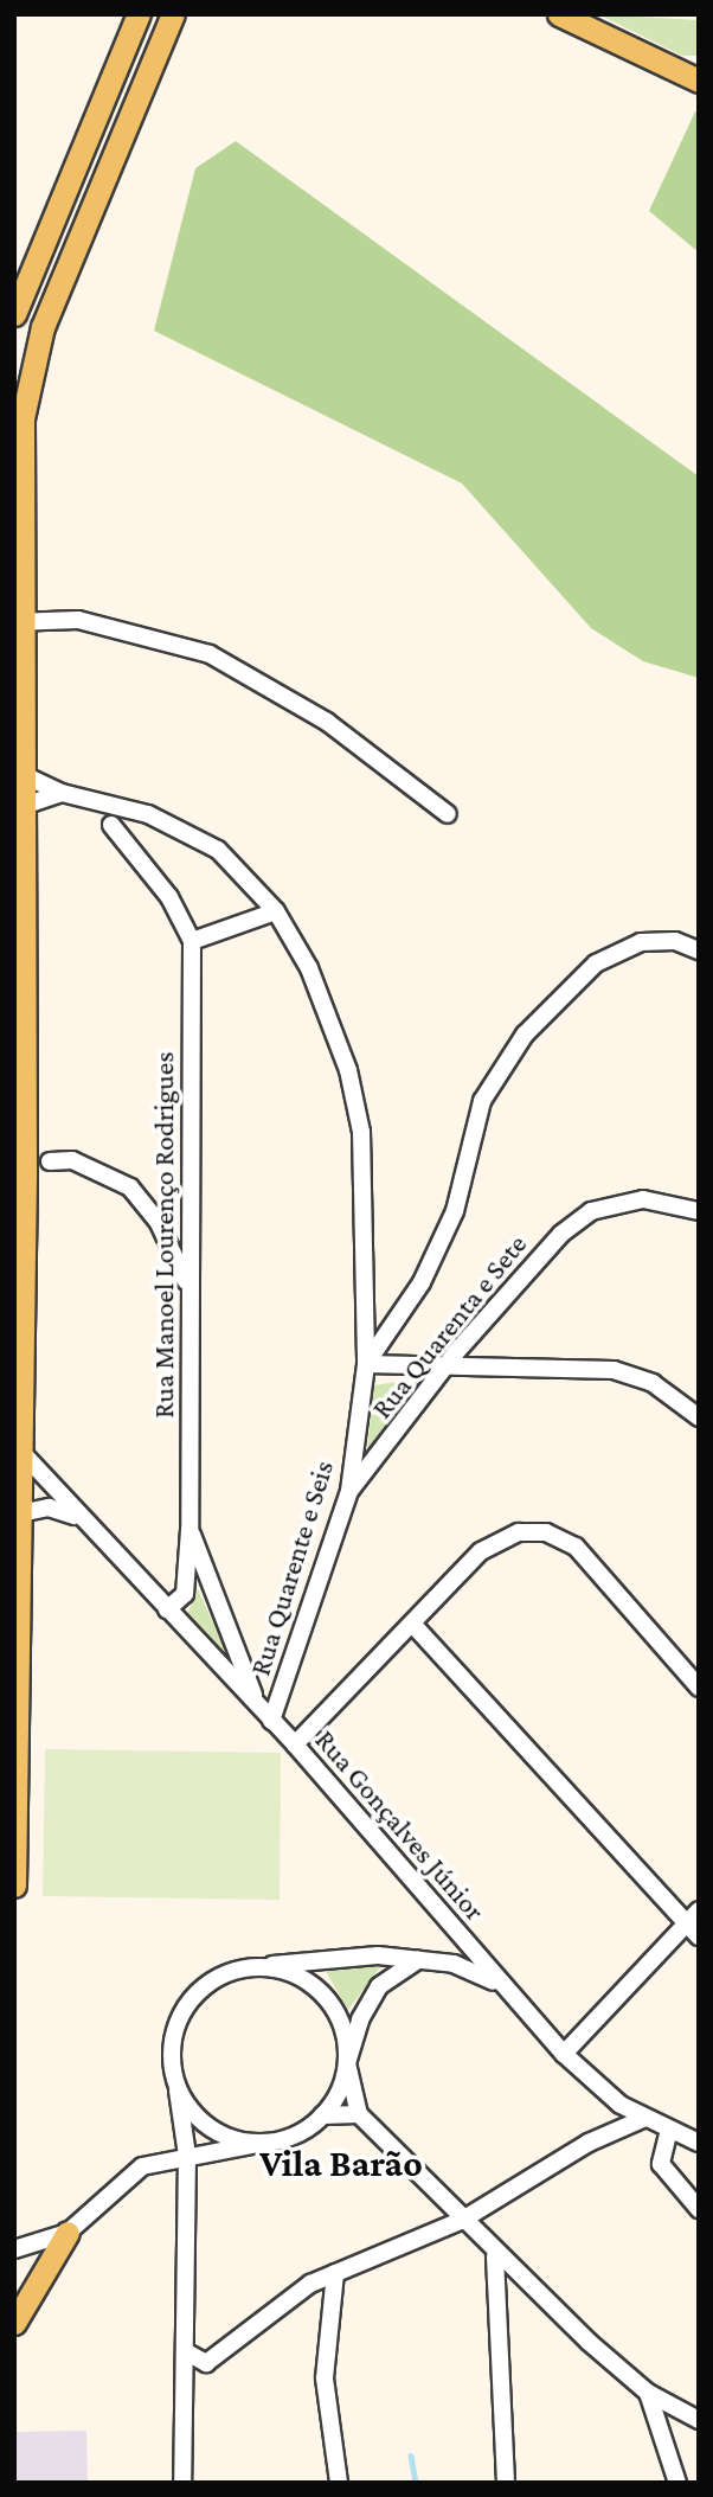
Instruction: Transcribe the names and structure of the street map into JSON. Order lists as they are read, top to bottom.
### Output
{
  "streets": {
    "street": [
      "Rua Manoel Lourenço Rodrigues",
      "Rua Quarenta e Sete",
      "Rua Quarente e Seis",
      "Rua Gonçalves Júnior"
    ]
  },
  "crossings": [
    ["Rua Manoel Lourenço Rodrigues", "Rua Gonçalves Júnior"],
    ["Rua Quarenta e Sete", "Rua Quarente e Seis"],
    ["Rua Quarente e Seis", "Rua Gonçalves Júnior"]
  ],
  "districts": ["Vila Barão"]
}
